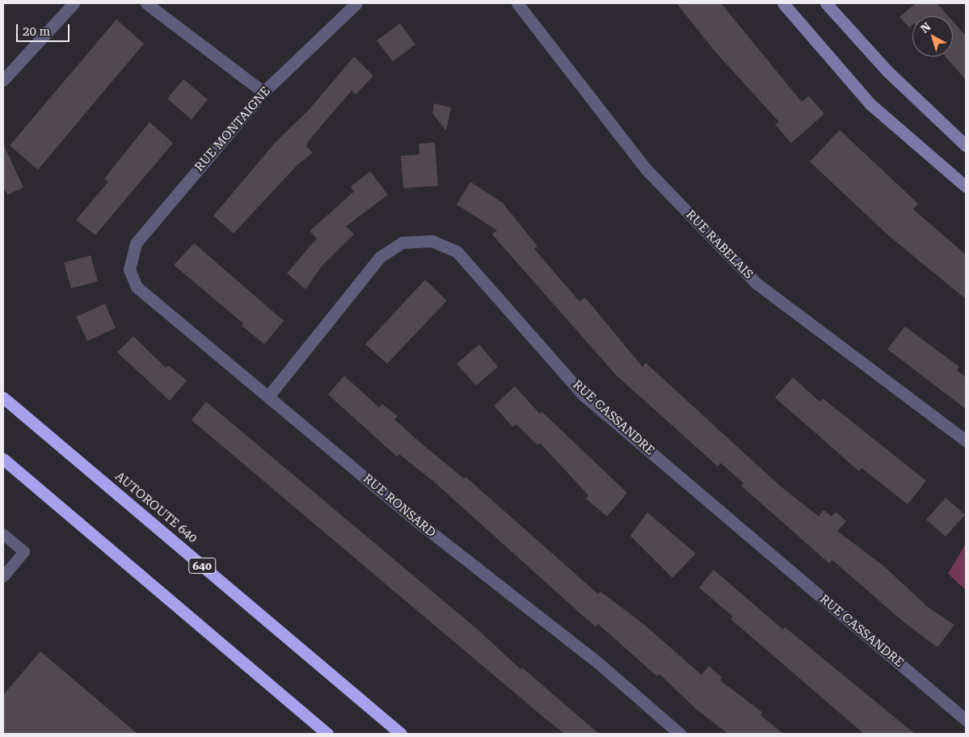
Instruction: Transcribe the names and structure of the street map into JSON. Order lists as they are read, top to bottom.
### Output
{
  "streets": {
    "highway": ["AUTOROUTE 640", "640"],
    "street": [
      "RUE MONTAIGNE",
      "RUE RABELAIS",
      "RUE CASSANDRE",
      "RUE RONSARD"
    ]
  },
  "crossings": [
    ["RUE MONTAIGNE", "RUE RONSARD"],
    ["RUE CASSANDRE", "RUE RONSARD"]
  ],
  "scale_bar": "20 m",
  "north": "top left"
}
